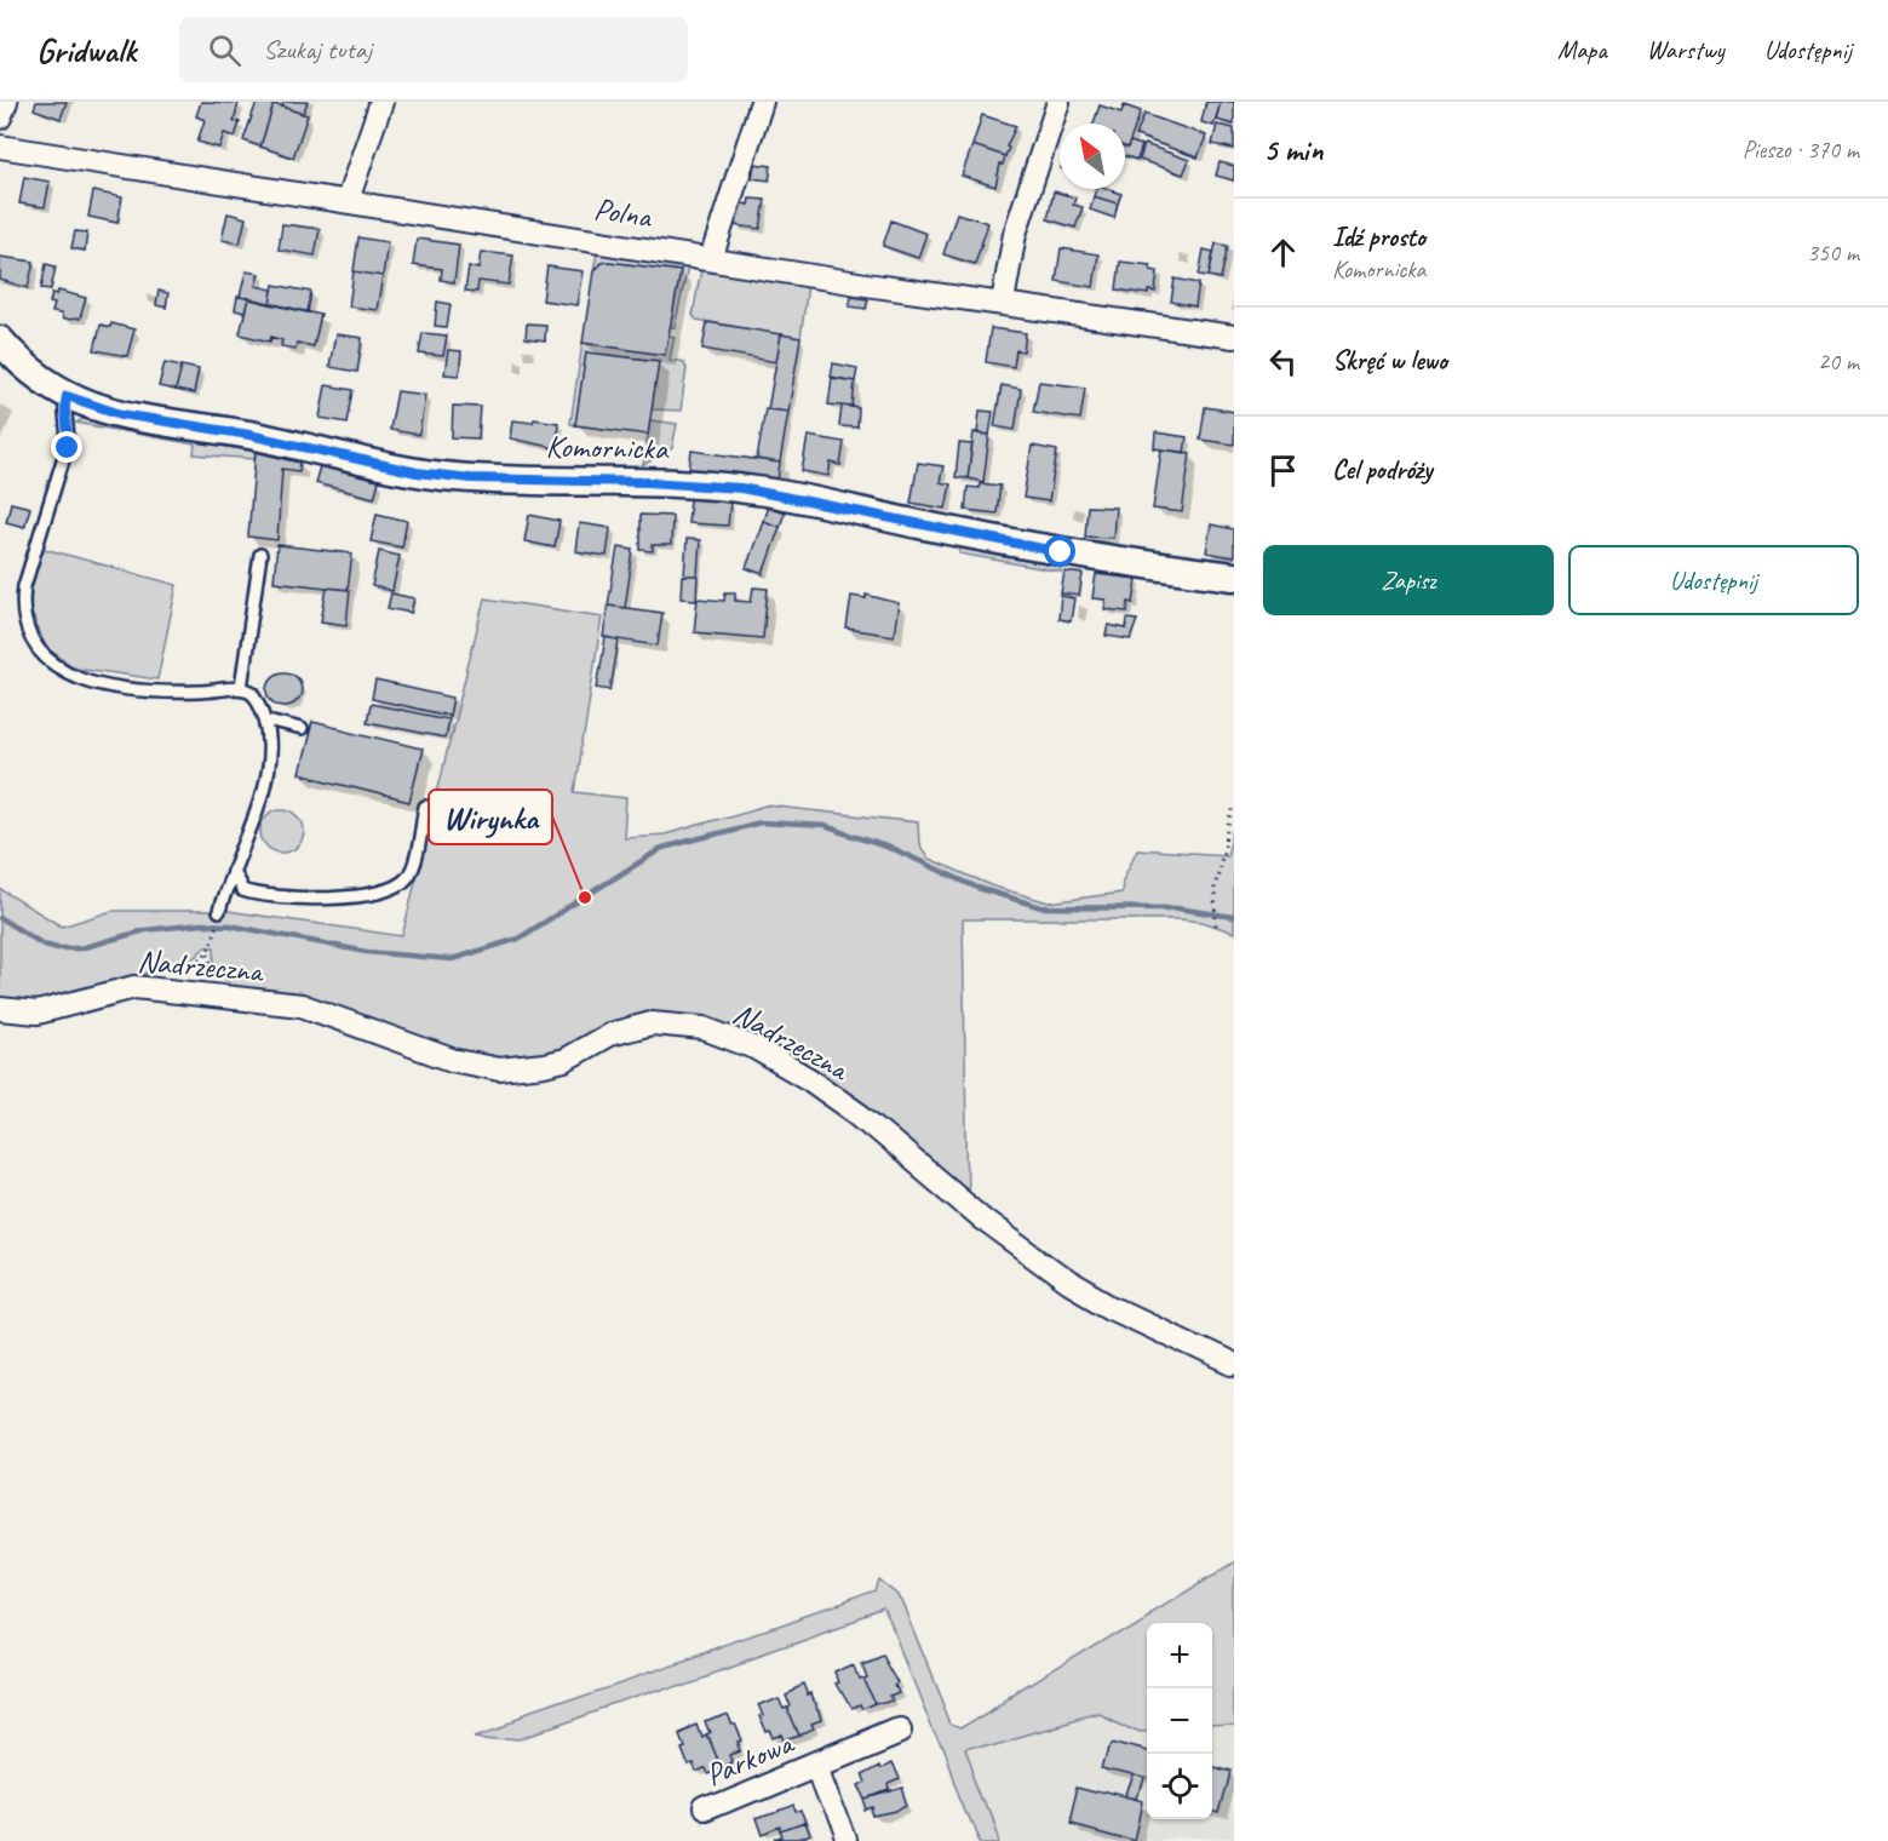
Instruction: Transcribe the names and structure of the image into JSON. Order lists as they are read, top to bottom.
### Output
{
  "streets": {
    "street": [
      "Polna",
      "Komornicka",
      "Nadrzeczna",
      "Parkowa"
    ]
  },
  "places": ["Wirynka"],
  "north": "top left",
  "page": {
    "header": "Gridwalk",
    "search": "Szukaj tutaj",
    "nav": ["Mapa", "Warstwy", "Udostępnij"],
    "heading": ["5 min", "Pieszo · 370 m"],
    "list": [
      ["Idź prosto", "Komornicka", "350 m"],
      ["Skręć w lewo", "20 m"],
      "Cel podróży"
    ],
    "buttons": ["Zapisz", "Udostępnij"],
    "map_buttons": ["+", "−"]
  }
}
